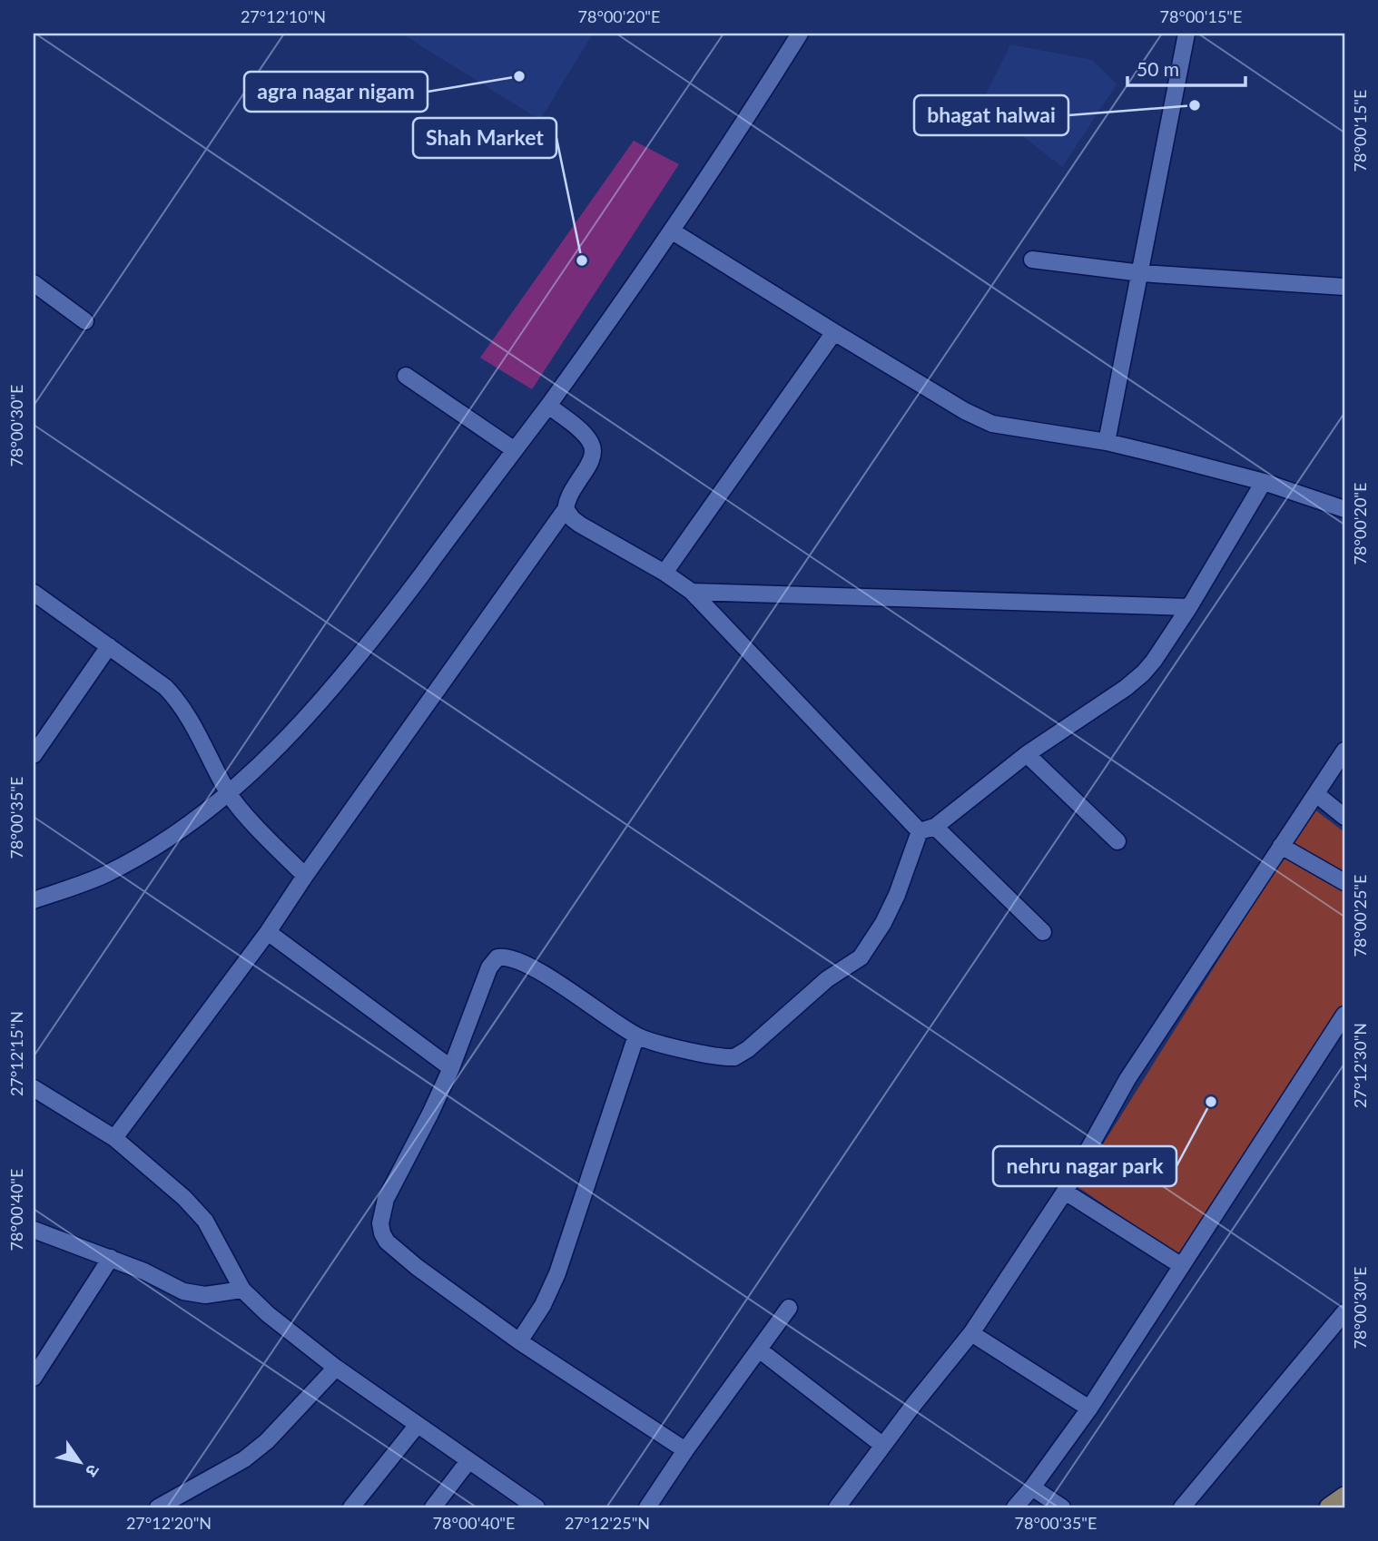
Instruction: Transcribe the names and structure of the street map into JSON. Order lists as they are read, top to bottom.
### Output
{
  "places": [
    "agra nagar nigam",
    "bhagat halwai",
    "Shah Market",
    "nehru nagar park"
  ],
  "scale_bar": "50 m",
  "north": "bottom right",
  "coordinates": [
    "27°12'10\"N",
    "78°00'20\"E",
    "78°00'15\"E",
    "78°00'30\"E",
    "78°00'35\"E",
    "78°00'25\"E",
    "27°12'15\"N",
    "27°12'30\"N",
    "78°00'40\"E",
    "27°12'20\"N",
    "27°12'25\"N"
  ]
}
